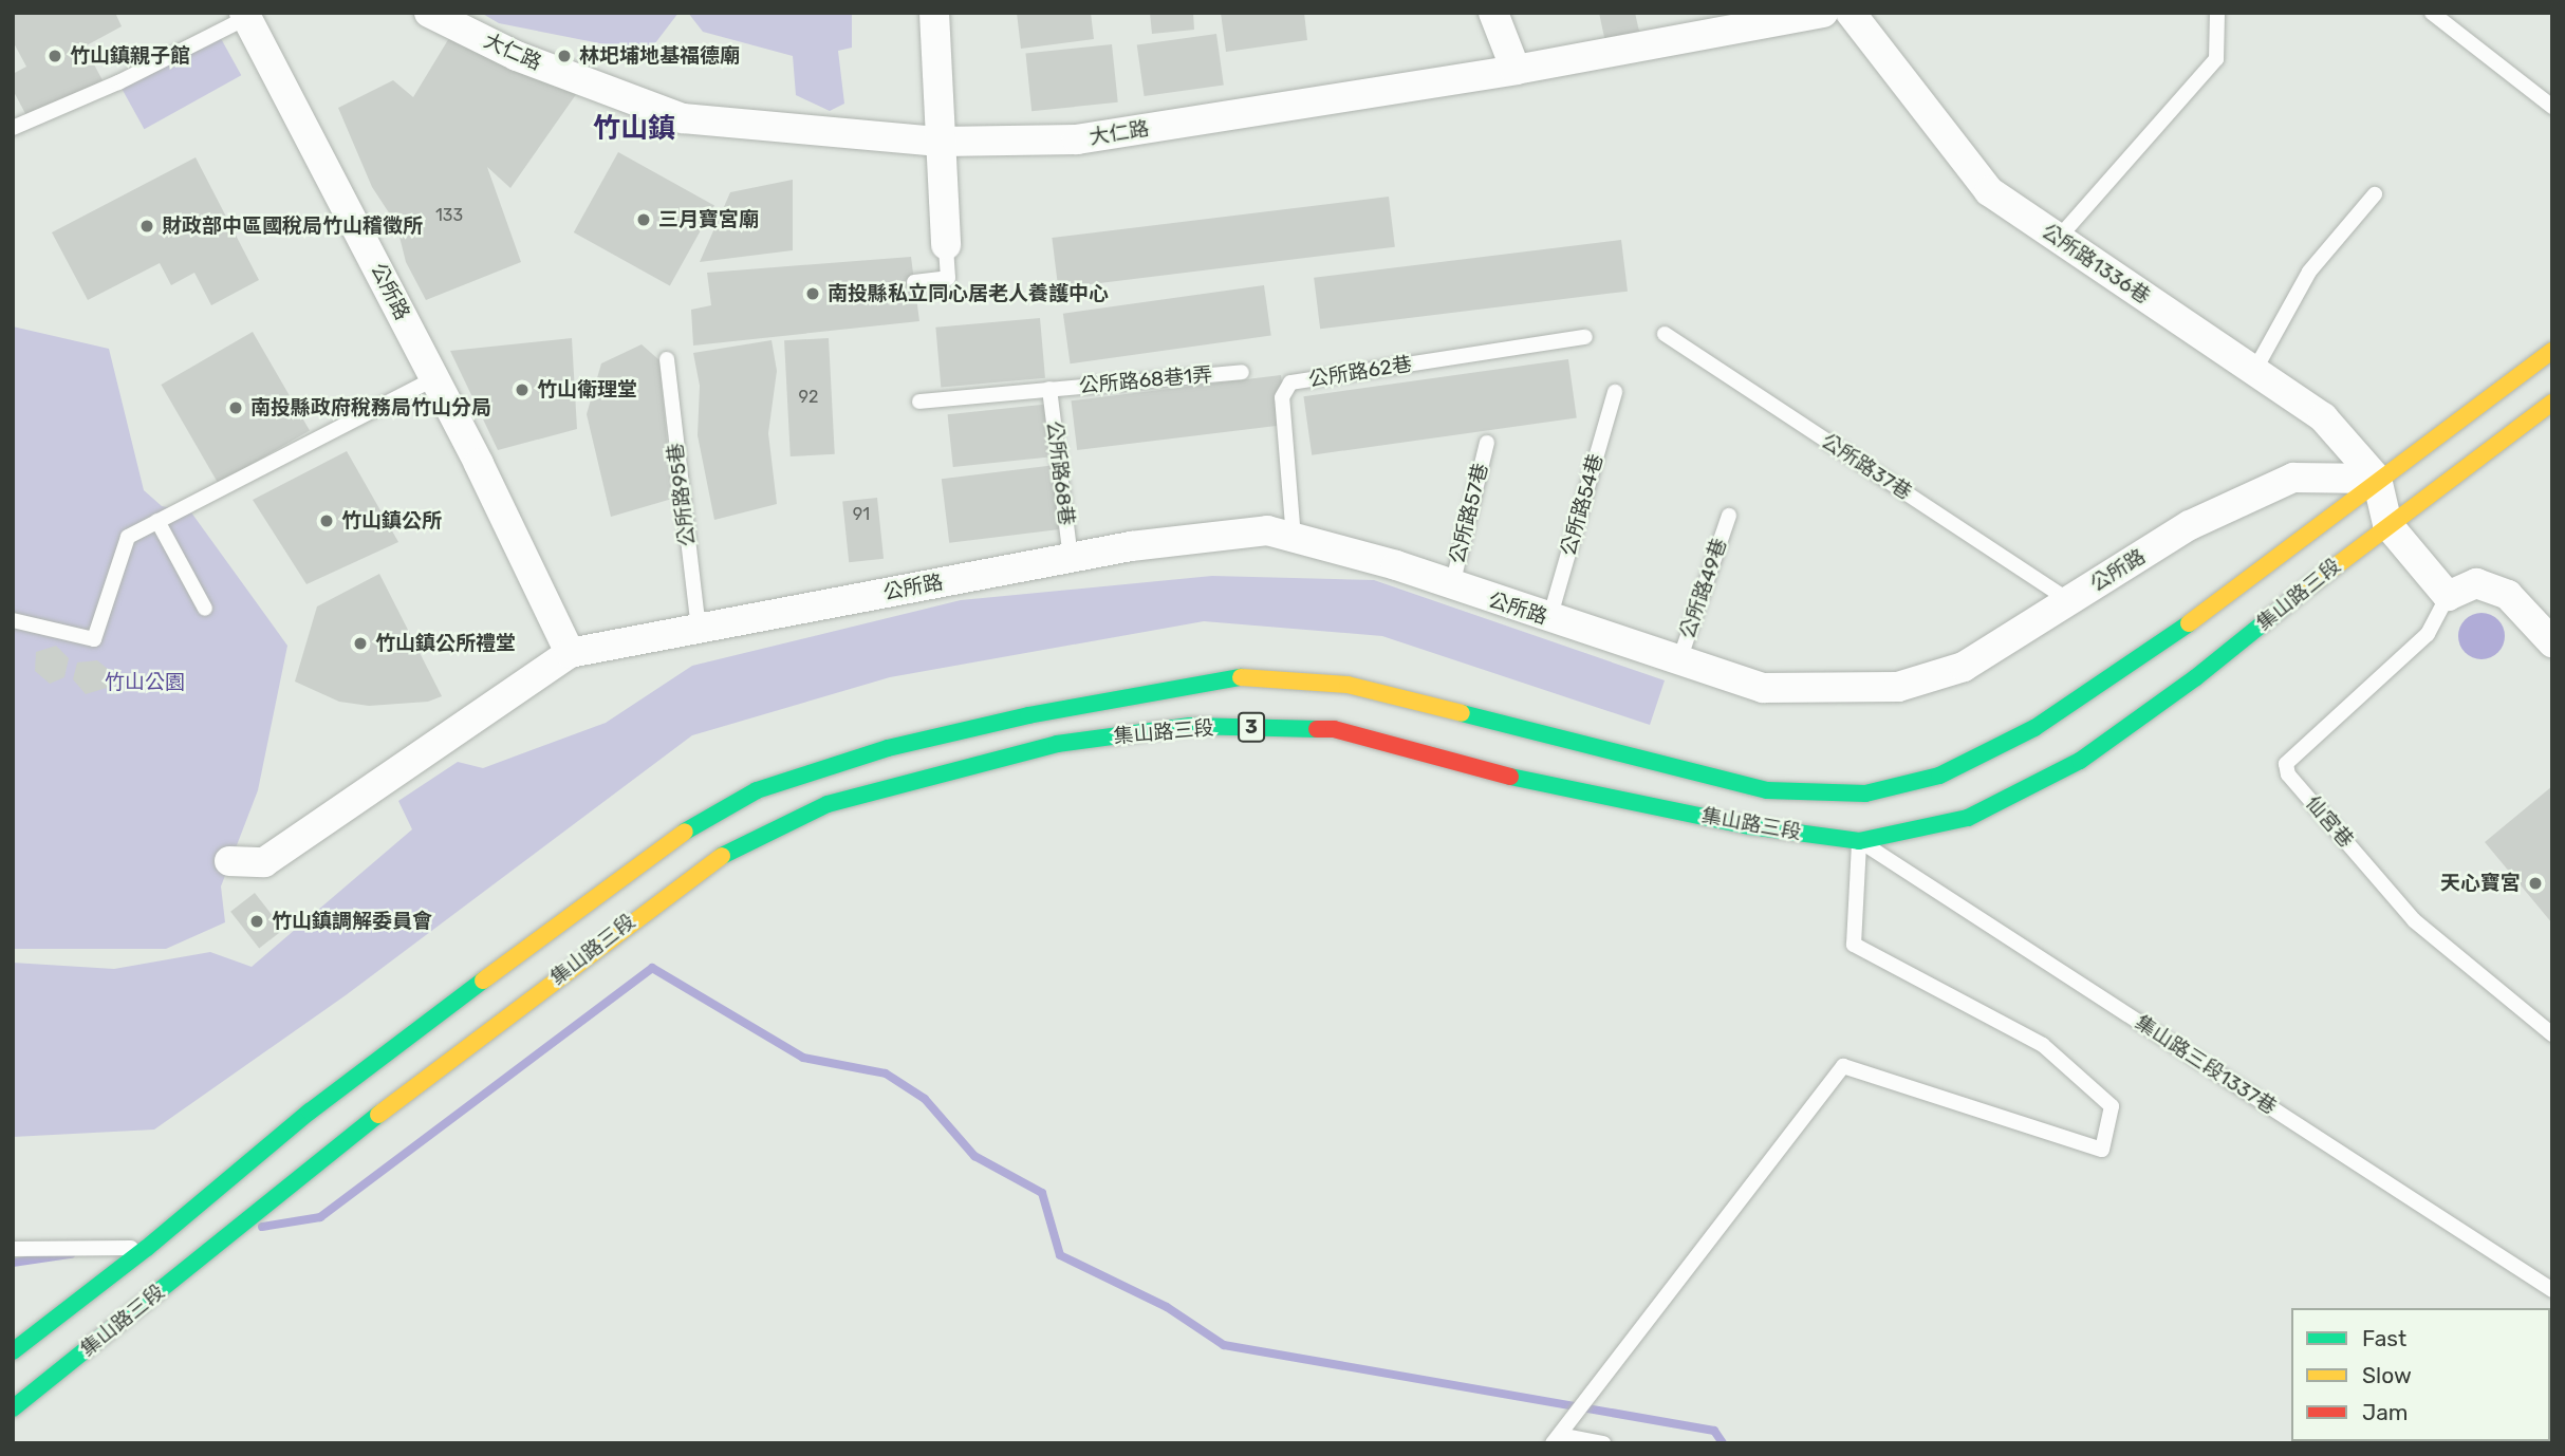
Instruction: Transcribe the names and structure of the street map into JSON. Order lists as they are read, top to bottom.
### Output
{
  "streets": {
    "main road": ["集山路三段", "3"],
    "street": ["大仁路", "公所路1336巷", "公所路"],
    "lane": [
      "公所路62巷",
      "公所路68巷1弄",
      "公所路37巷",
      "公所路68巷",
      "公所路95巷",
      "公所路54巷",
      "公所路57巷",
      "公所路49巷",
      "仙宮巷",
      "集山路三段1337巷"
    ]
  },
  "crossings": [
    ["公所路1336巷", "公所路"],
    ["公所路1336巷", "集山路三段"],
    ["公所路", "公所路62巷"],
    ["公所路", "公所路37巷"],
    ["公所路", "公所路68巷"],
    ["公所路", "公所路95巷"],
    ["公所路", "公所路54巷"],
    ["公所路", "公所路57巷"],
    ["公所路", "公所路49巷"],
    ["公所路", "集山路三段"],
    ["公所路68巷1弄", "公所路68巷"],
    ["集山路三段", "集山路三段1337巷"]
  ],
  "districts": ["竹山鎮"],
  "parks": ["竹山公園"],
  "places": [
    "竹山鎮親子館",
    "林圯埔地基福德廟",
    "三月寶宮廟",
    "財政部中區國稅局竹山稽徵所",
    "南投縣私立同心居老人養護中心",
    "竹山衛理堂",
    "南投縣政府稅務局竹山分局",
    "竹山鎮公所",
    "竹山鎮公所禮堂",
    "天心寶宮",
    "竹山鎮調解委員會"
  ],
  "house_numbers": ["133", "92", "91"],
  "legend": ["Fast", "Slow", "Jam"]
}
